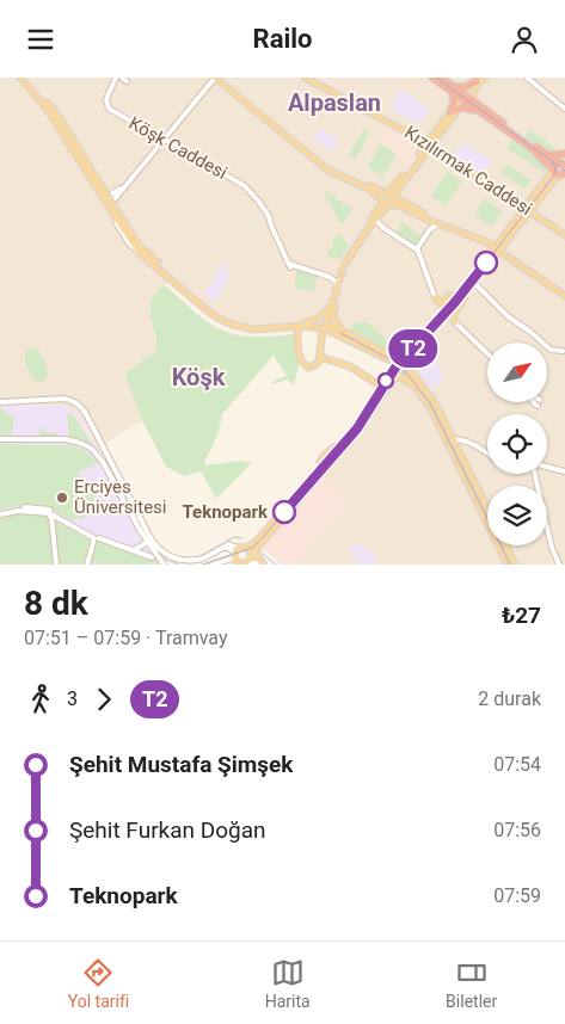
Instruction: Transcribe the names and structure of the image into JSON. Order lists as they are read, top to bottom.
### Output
{
  "streets": {
    "main road": ["Kızılırmak Caddesi"],
    "street": ["Köşk Caddesi"]
  },
  "districts": ["Alpaslan", "Köşk"],
  "places": ["Erciyes Üniversitesi", "Teknopark"],
  "lines": ["tram line T2"],
  "north": "top right",
  "page": {
    "header": "Railo",
    "on_map": "T2",
    "heading": ["8 dk", "07:51 – 07:59 · Tramvay", "₺27"],
    "legs": ["3", "T2", "2 durak"],
    "list": [
      {
        "name": "Şehit Mustafa Şimşek",
        "value": "07:54"
      },
      {
        "name": "Şehit Furkan Doğan",
        "value": "07:56"
      },
      {
        "name": "Teknopark",
        "value": "07:59"
      }
    ],
    "tabs": ["Yol tarifi", "Harita", "Biletler"]
  }
}
